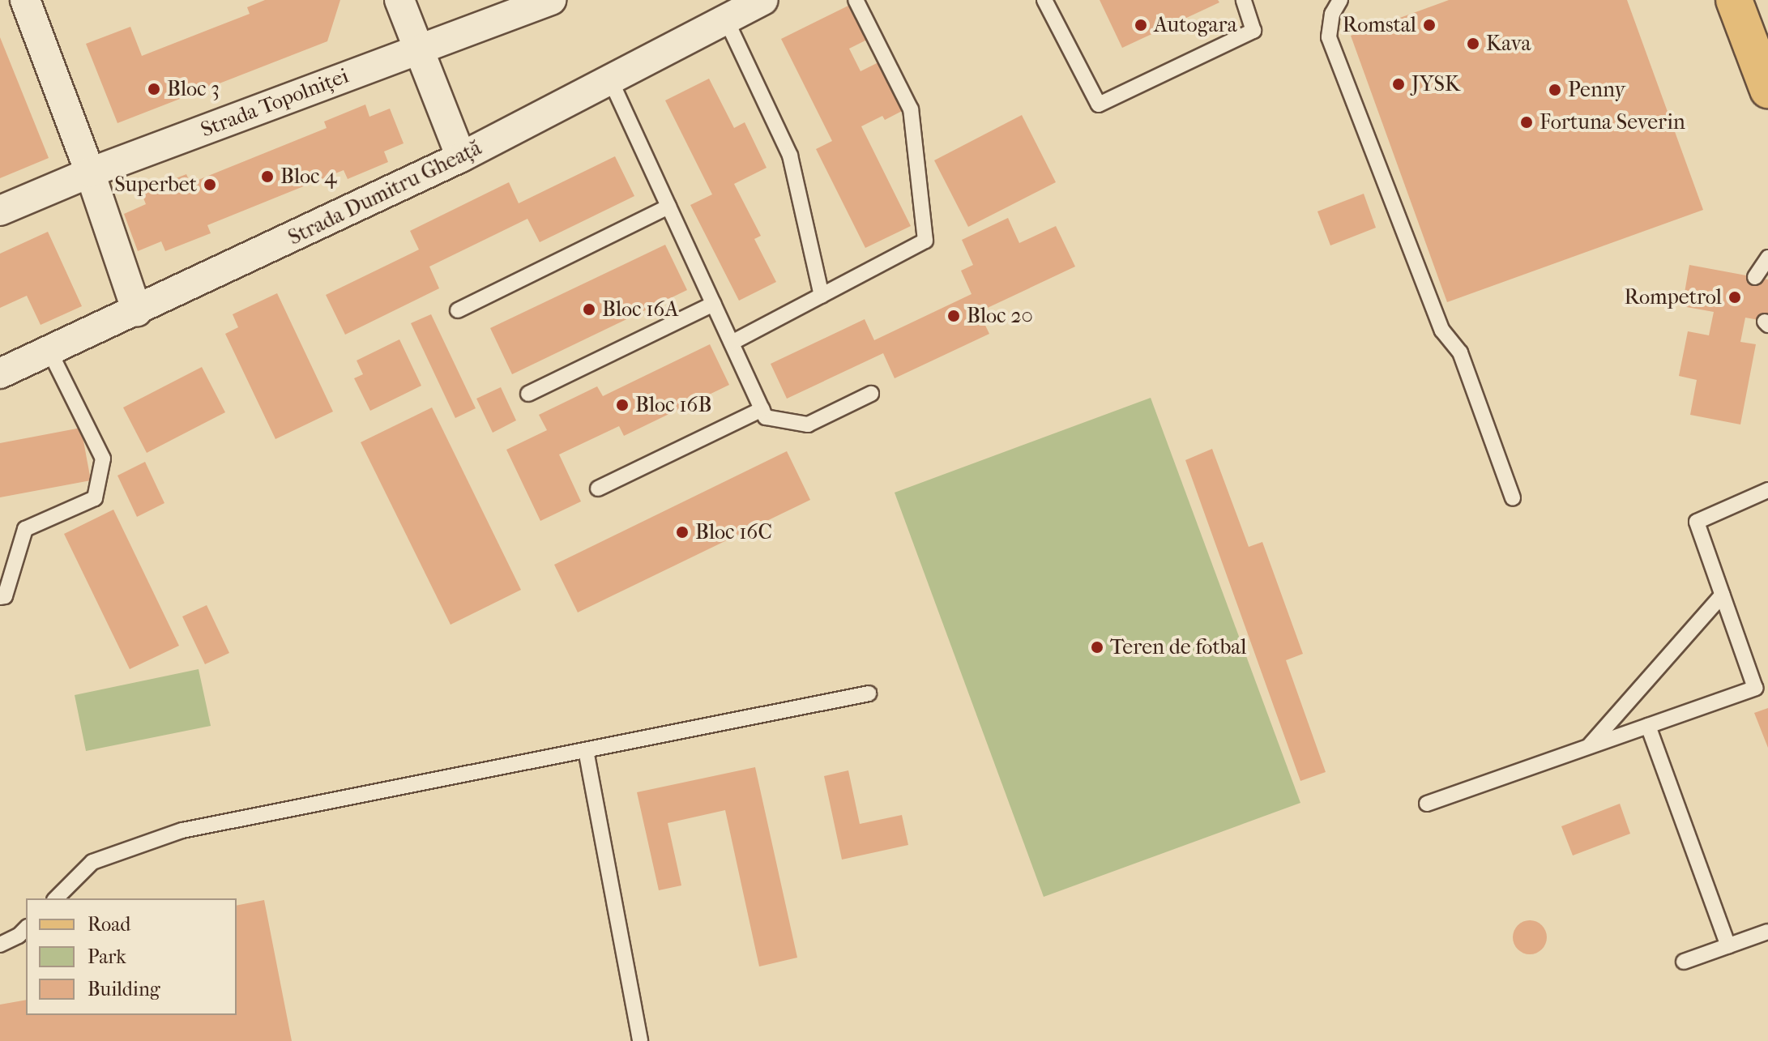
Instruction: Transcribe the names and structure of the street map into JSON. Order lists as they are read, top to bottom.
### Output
{
  "streets": {
    "street": ["Strada Topolniței", "Strada Dumitru Gheață"]
  },
  "places": [
    "Autogara",
    "Romstal",
    "Kava",
    "JYSK",
    "Bloc 3",
    "Penny",
    "Fortuna Severin",
    "Bloc 4",
    "Superbet",
    "Rompetrol",
    "Bloc 16A",
    "Bloc 20",
    "Bloc 16B",
    "Bloc 16C",
    "Teren de fotbal"
  ],
  "legend": ["Road", "Park", "Building"]
}
